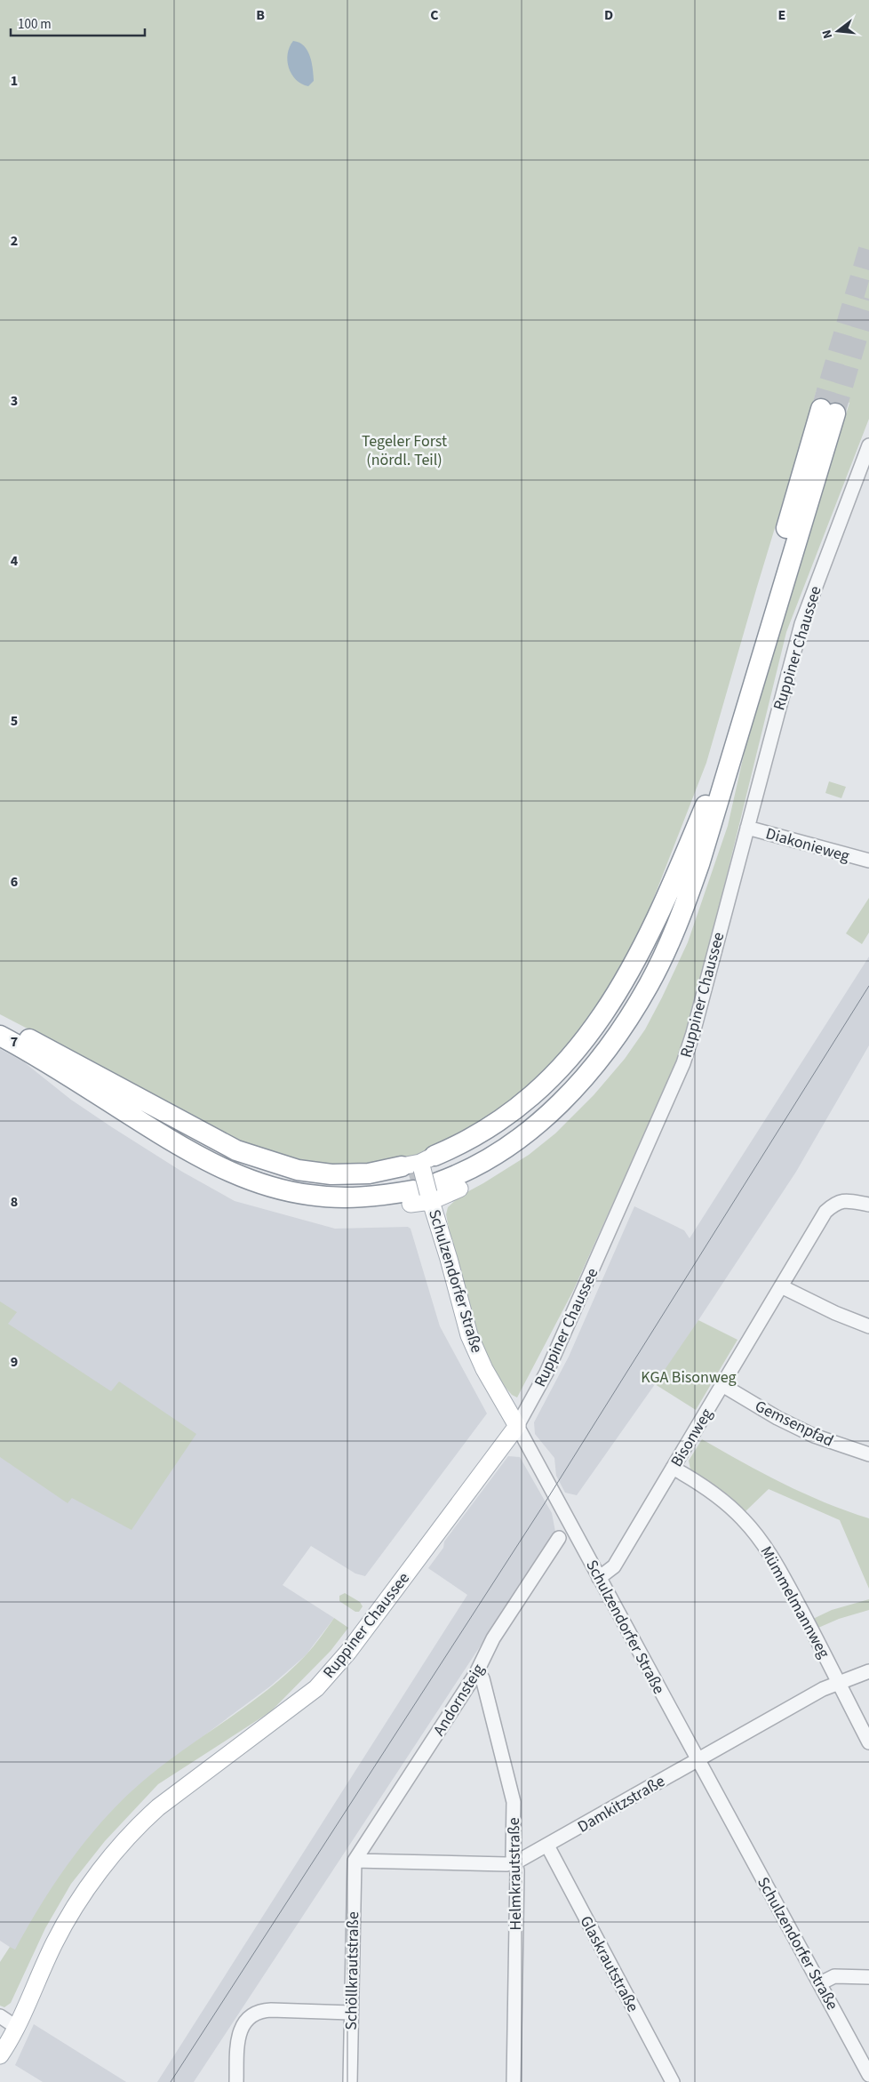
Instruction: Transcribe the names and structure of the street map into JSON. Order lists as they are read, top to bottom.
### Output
{
  "streets": {
    "main road": ["Ruppiner Chaussee", "Schulzendorfer Straße"],
    "street": [
      "Diakonieweg",
      "Gemsenpfad",
      "Bisonweg",
      "Mümmelmannweg",
      "Andornsteig",
      "Damkitzstraße",
      "Helmkrautstraße",
      "Glaskrautstraße",
      "Schöllkrautstraße"
    ]
  },
  "crossings": [
    ["Ruppiner Chaussee", "Diakonieweg"],
    ["Ruppiner Chaussee", "Schulzendorfer Straße"],
    ["Schulzendorfer Straße", "Bisonweg"],
    ["Schulzendorfer Straße", "Damkitzstraße"],
    ["Gemsenpfad", "Bisonweg"],
    ["Bisonweg", "Mümmelmannweg"],
    ["Mümmelmannweg", "Damkitzstraße"],
    ["Andornsteig", "Damkitzstraße"],
    ["Andornsteig", "Helmkrautstraße"],
    ["Andornsteig", "Schöllkrautstraße"],
    ["Damkitzstraße", "Helmkrautstraße"],
    ["Damkitzstraße", "Glaskrautstraße"],
    ["Damkitzstraße", "Schöllkrautstraße"]
  ],
  "parks": ["Tegeler Forst (nördl. Teil)", "KGA Bisonweg"],
  "scale_bar": "100 m",
  "north": "left",
  "grid": {
    "columns": [
      "B",
      "C",
      "D",
      "E"
    ],
    "rows": [
      "1",
      "2",
      "3",
      "4",
      "5",
      "6",
      "7",
      "8",
      "9"
    ]
  }
}
